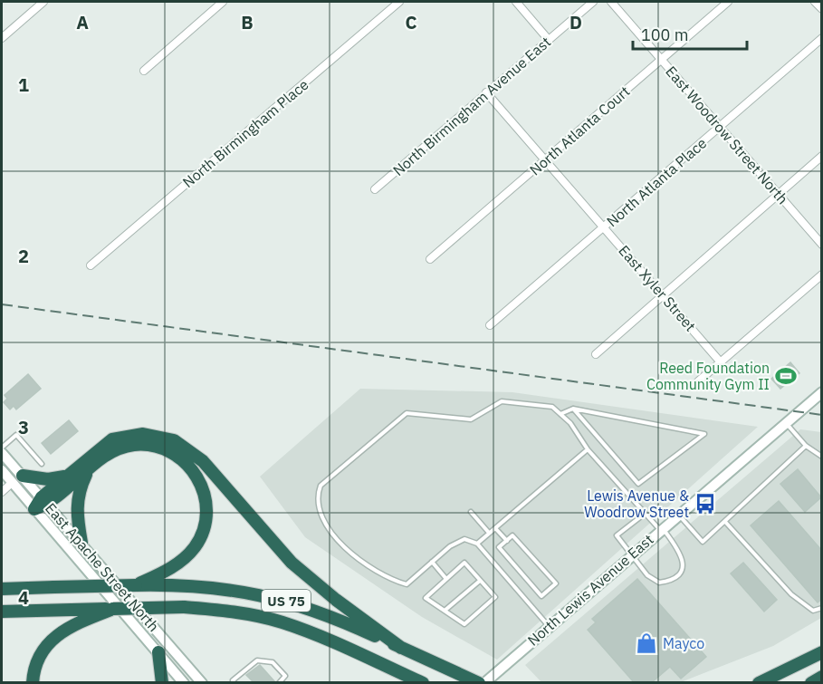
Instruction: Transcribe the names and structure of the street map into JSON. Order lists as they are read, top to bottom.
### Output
{
  "streets": {
    "highway": ["US 75"],
    "main road": ["East Apache Street North", "North Lewis Avenue East"],
    "street": [
      "North Birmingham Avenue East",
      "North Atlanta Court",
      "North Birmingham Place",
      "East Woodrow Street North",
      "North Atlanta Place",
      "East Xyler Street"
    ]
  },
  "crossings": [
    ["North Birmingham Avenue East", "East Xyler Street"],
    ["North Atlanta Court", "East Woodrow Street North"],
    ["North Atlanta Court", "East Xyler Street"],
    ["East Woodrow Street North", "North Atlanta Place"],
    ["North Atlanta Place", "East Xyler Street"]
  ],
  "places": {
    "sports": ["Reed Foundation Community Gym II"],
    "bus stop": ["Lewis Avenue & Woodrow Street"],
    "shop": ["Mayco"]
  },
  "scale_bar": "100 m",
  "grid": {
    "columns": [
      "A",
      "B",
      "C",
      "D"
    ],
    "rows": [
      "1",
      "2",
      "3",
      "4"
    ]
  }
}
